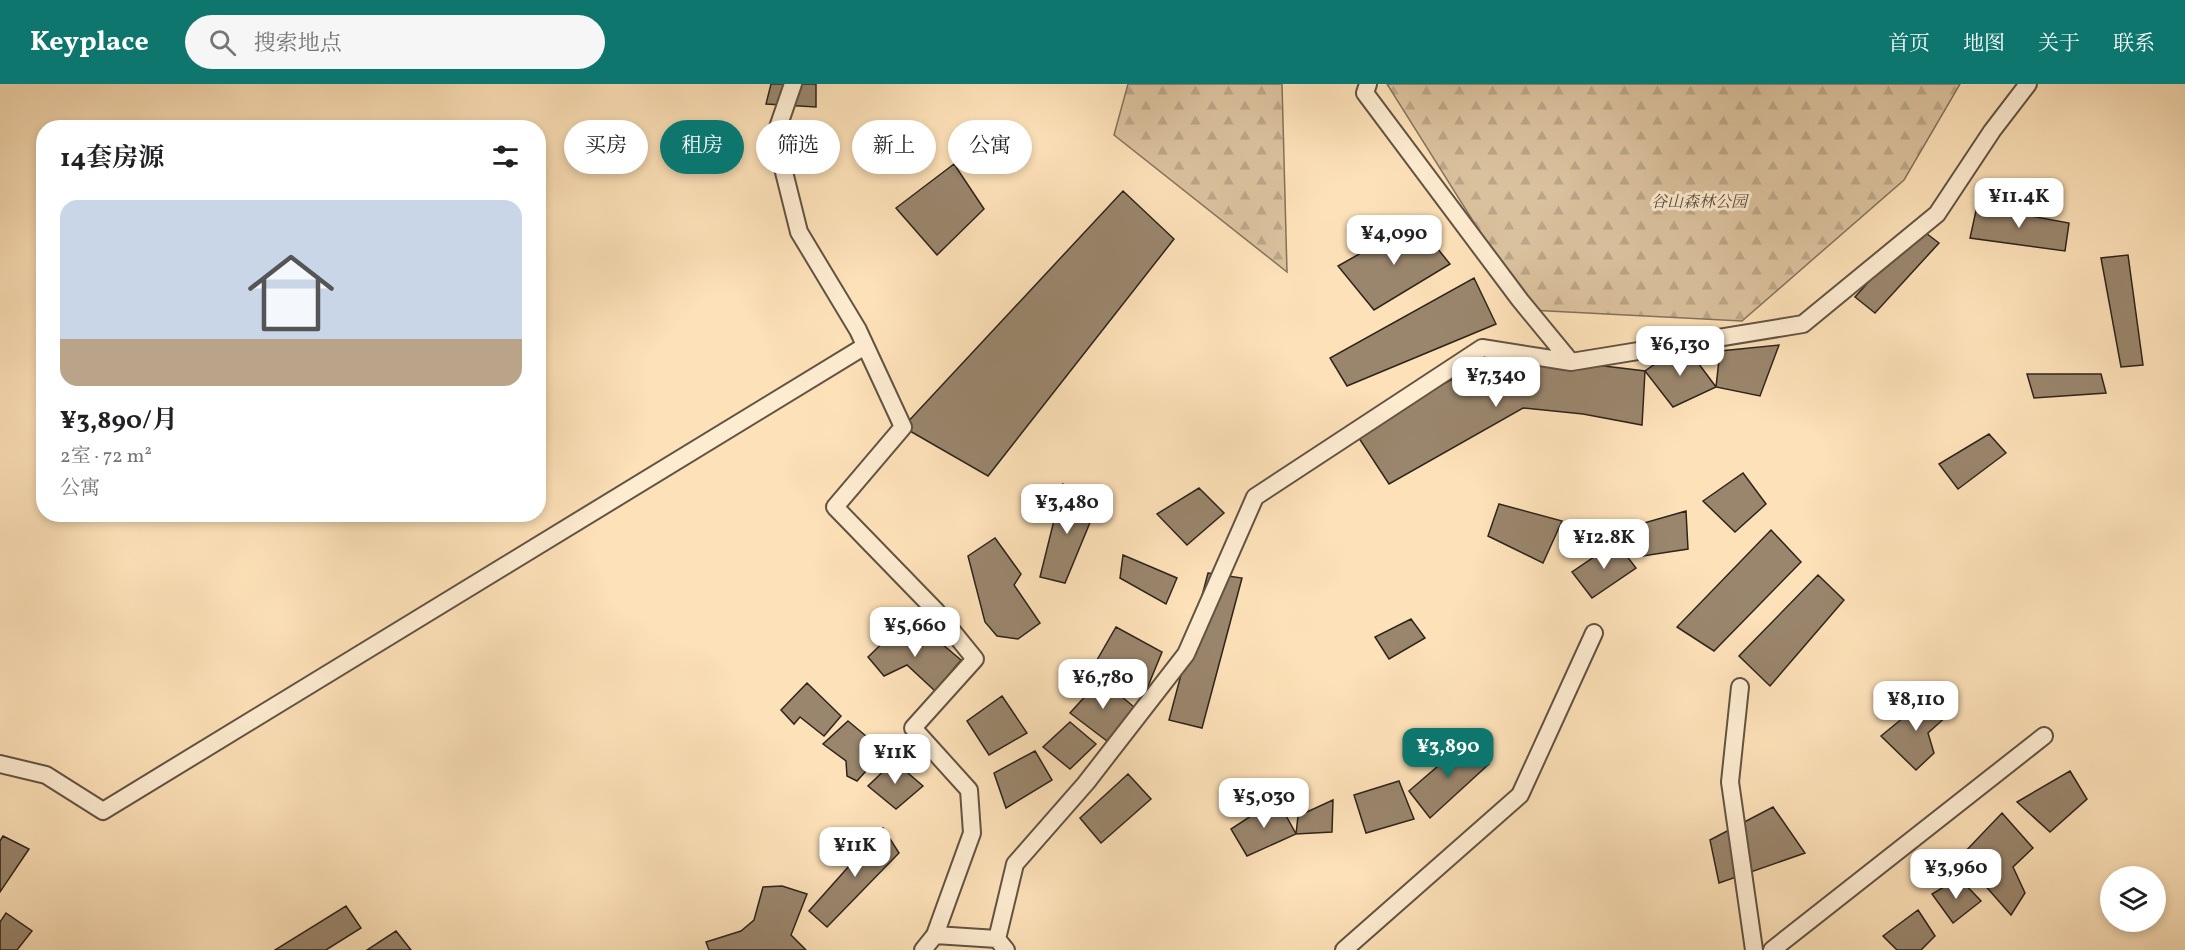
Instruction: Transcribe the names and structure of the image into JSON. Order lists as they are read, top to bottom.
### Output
{
  "parks": ["谷山森林公园"],
  "page": {
    "header": "Keyplace",
    "search": "搜索地点",
    "nav": [
      "首页",
      "地图",
      "关于",
      "联系"
    ],
    "chip": [
      "买房",
      "租房",
      "筛选",
      "新上",
      "公寓"
    ],
    "heading": "14套房源",
    "price": [
      "¥11.4K",
      "¥4,090",
      "¥6,130",
      "¥7,340",
      "¥3,480",
      "¥12.8K",
      "¥5,660",
      "¥6,780",
      "¥8,110",
      "¥3,890",
      "¥11K",
      "¥5,030",
      "¥11K",
      "¥3,960"
    ],
    "list": [
      {
        "name": "¥3,890/月",
        "note": "2室 · 72 m² · 公寓"
      }
    ]
  }
}
